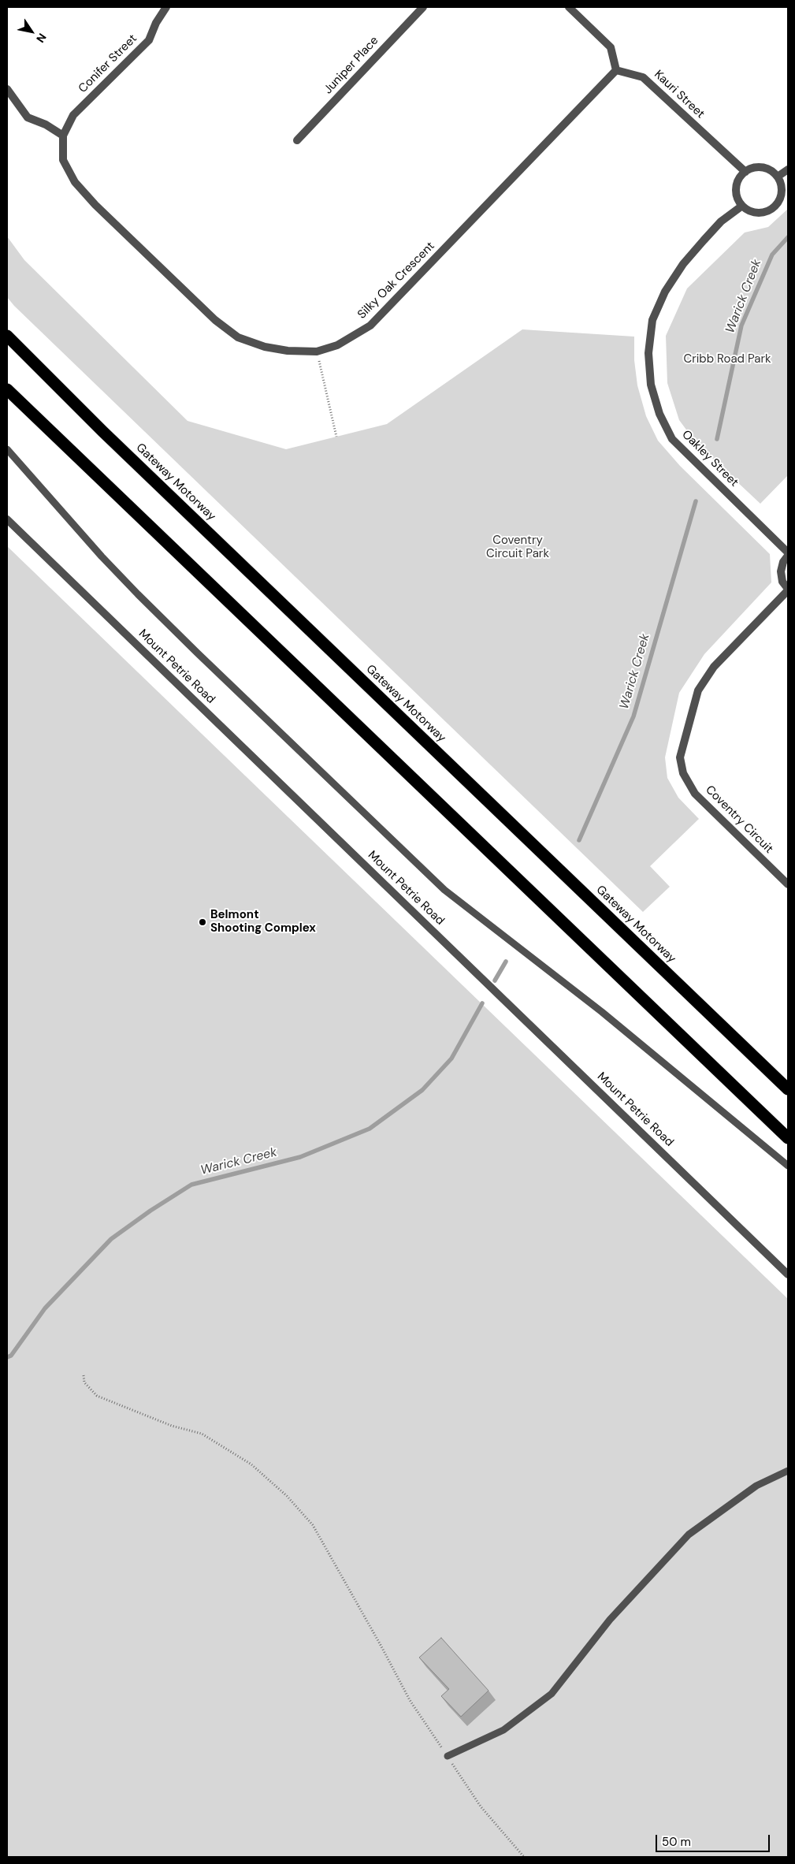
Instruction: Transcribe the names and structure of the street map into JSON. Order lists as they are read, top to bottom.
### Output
{
  "streets": {
    "highway": ["Gateway Motorway"],
    "street": [
      "Conifer Street",
      "Juniper Place",
      "Kauri Street",
      "Silky Oak Crescent",
      "Oakley Street",
      "Mount Petrie Road",
      "Coventry Circuit"
    ]
  },
  "crossings": [
    ["Conifer Street", "Silky Oak Crescent"],
    ["Kauri Street", "Silky Oak Crescent"],
    ["Kauri Street", "Oakley Street"]
  ],
  "water": ["Warick Creek"],
  "parks": ["Cribb Road Park", "Coventry Circuit Park"],
  "places": ["Belmont Shooting Complex"],
  "scale_bar": "50 m",
  "north": "bottom right"
}
